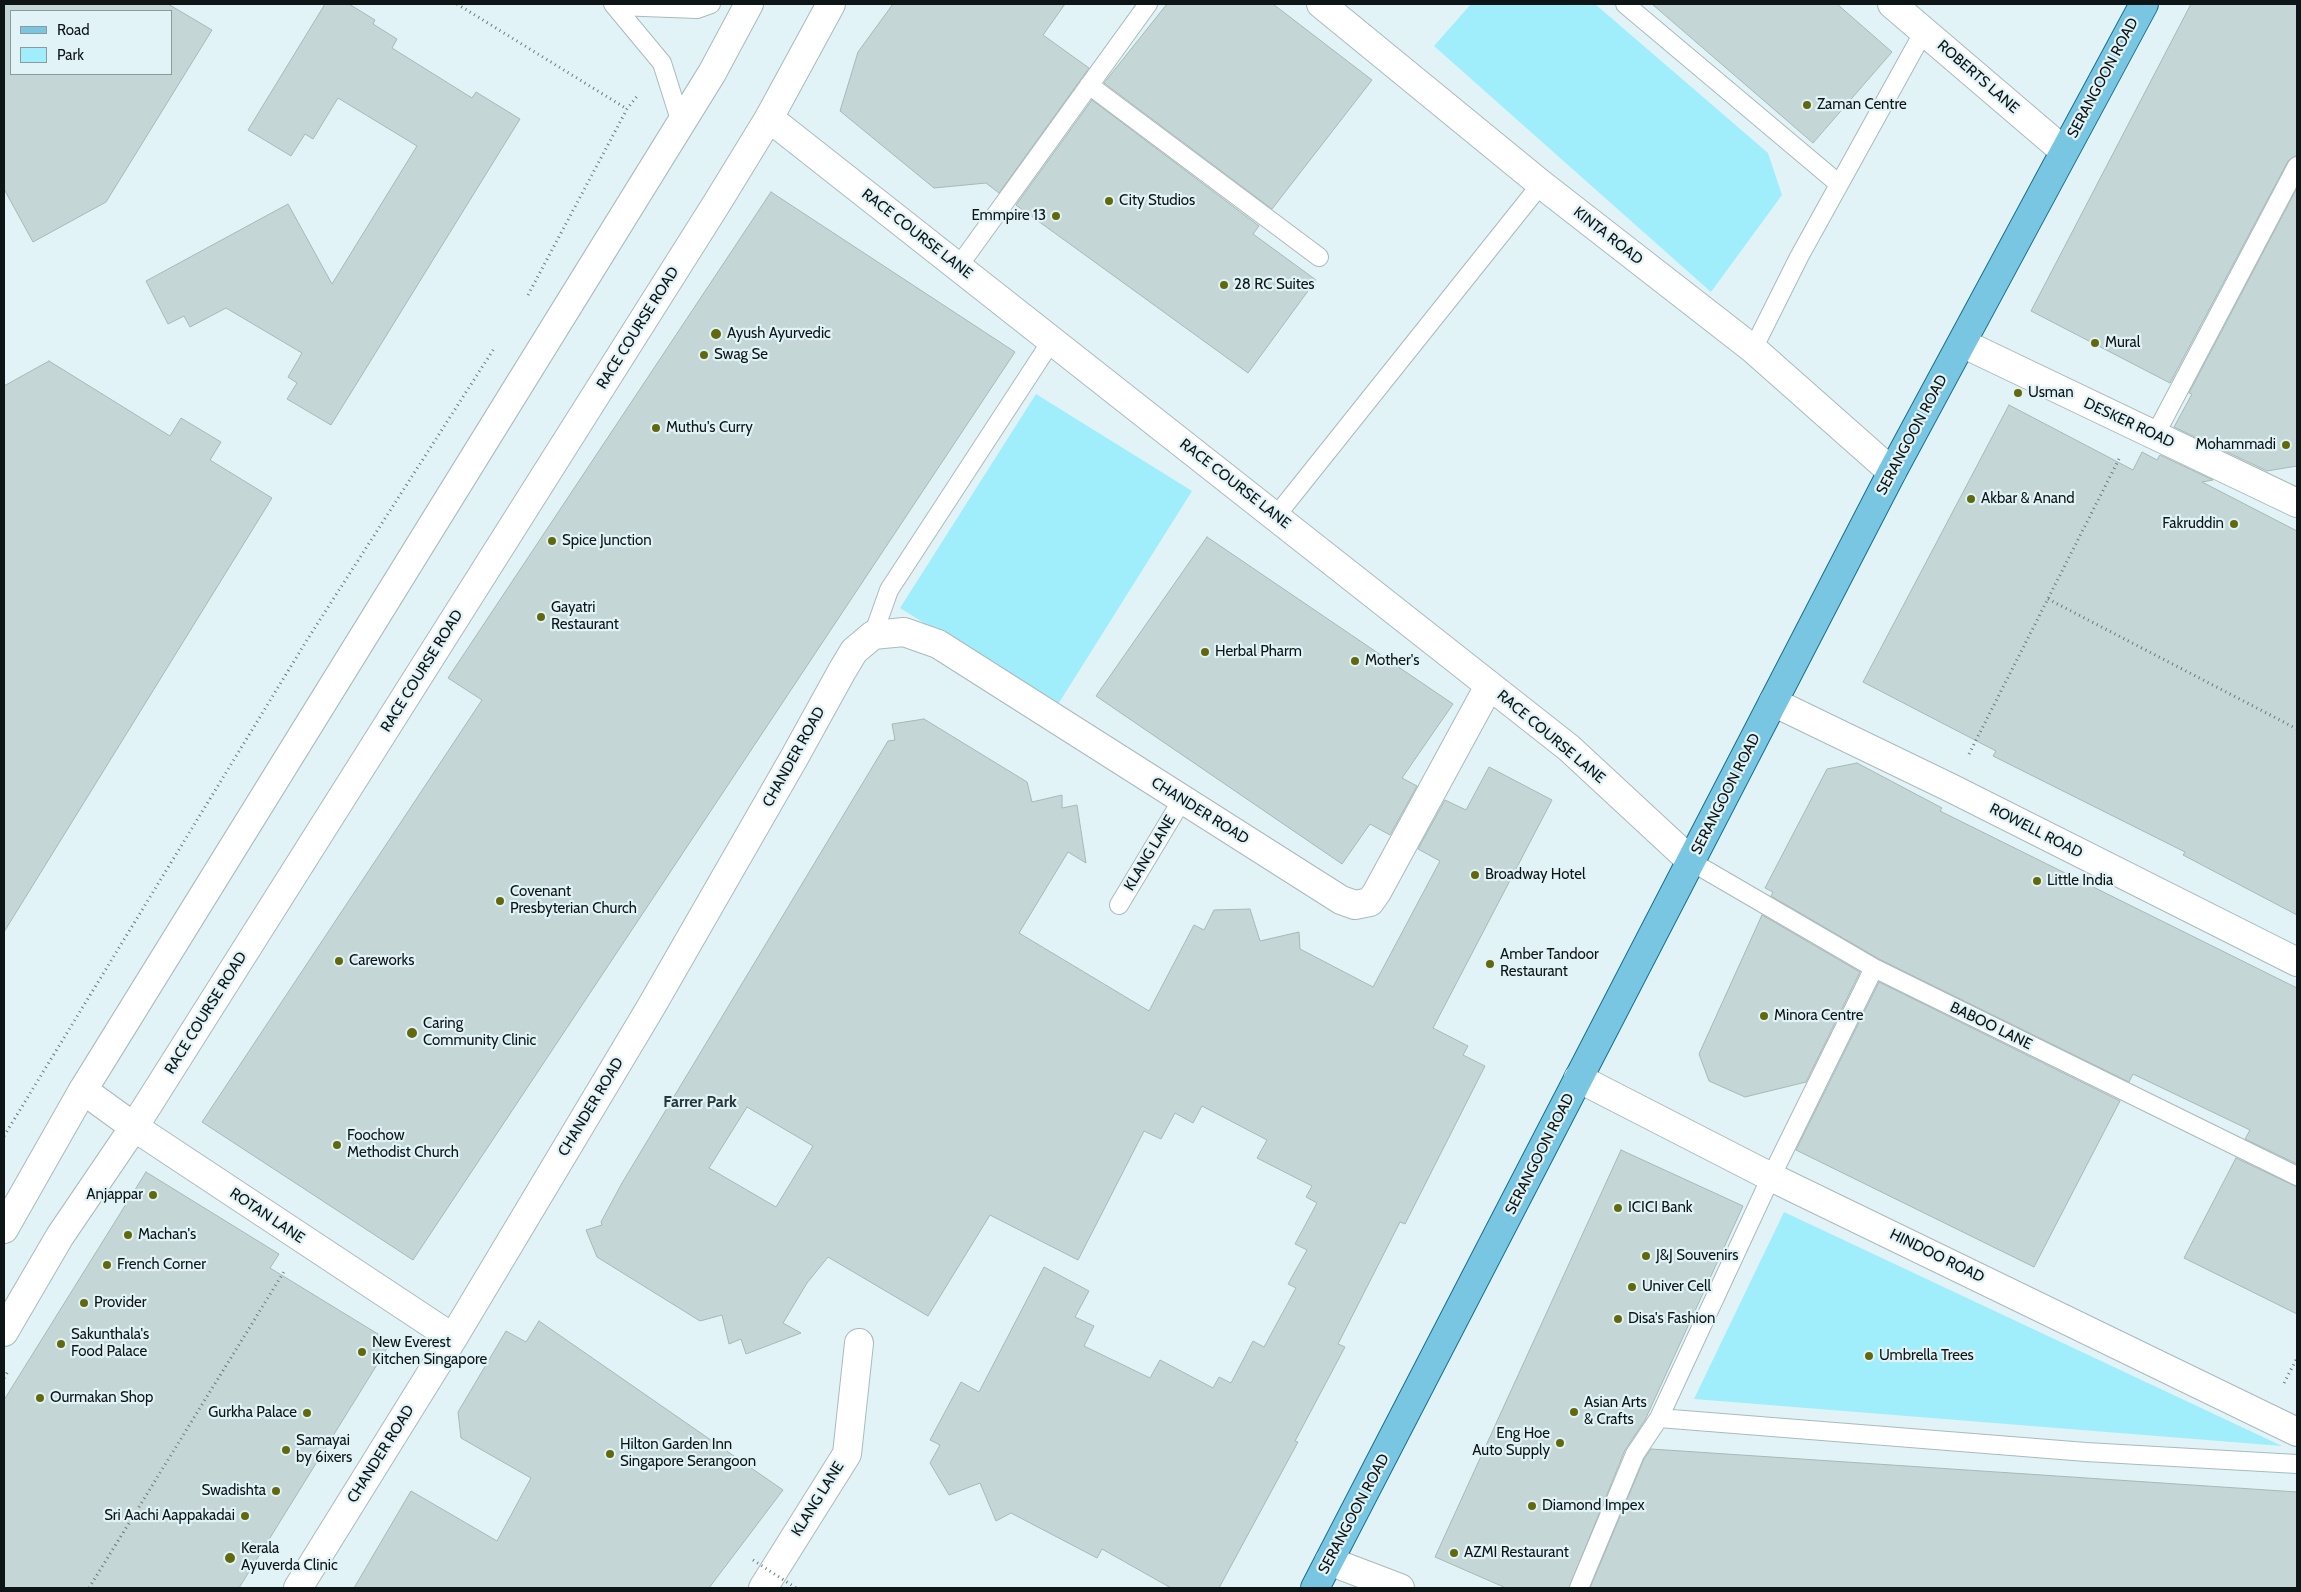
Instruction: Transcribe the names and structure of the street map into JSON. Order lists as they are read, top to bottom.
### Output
{
  "streets": {
    "main road": ["SERANGOON ROAD"],
    "street": [
      "ROBERTS LANE",
      "RACE COURSE LANE",
      "KINTA ROAD",
      "RACE COURSE ROAD",
      "DESKER ROAD",
      "CHANDER ROAD",
      "ROWELL ROAD",
      "KLANG LANE",
      "ROTAN LANE",
      "HINDOO ROAD"
    ],
    "lane": ["BABOO LANE"]
  },
  "crossings": [
    ["ROBERTS LANE", "SERANGOON ROAD"],
    ["SERANGOON ROAD", "RACE COURSE LANE"],
    ["SERANGOON ROAD", "KINTA ROAD"],
    ["SERANGOON ROAD", "DESKER ROAD"],
    ["SERANGOON ROAD", "ROWELL ROAD"],
    ["SERANGOON ROAD", "BABOO LANE"],
    ["SERANGOON ROAD", "HINDOO ROAD"],
    ["RACE COURSE LANE", "RACE COURSE ROAD"],
    ["RACE COURSE LANE", "CHANDER ROAD"],
    ["RACE COURSE LANE", "BABOO LANE"],
    ["RACE COURSE ROAD", "ROTAN LANE"],
    ["CHANDER ROAD", "KLANG LANE"],
    ["CHANDER ROAD", "ROTAN LANE"]
  ],
  "districts": ["Farrer Park"],
  "places": [
    "Zaman Centre",
    "City Studios",
    "Emmpire 13",
    "28 RC Suites",
    "Ayush Ayurvedic",
    "Mural",
    "Swag Se",
    "Usman",
    "Muthu's Curry",
    "Mohammadi",
    "Akbar & Anand",
    "Fakruddin",
    "Spice Junction",
    "Gayatri Restaurant",
    "Herbal Pharm",
    "Mother's",
    "Broadway Hotel",
    "Little India",
    "Covenant Presbyterian Church",
    "Careworks",
    "Amber Tandoor Restaurant",
    "Minora Centre",
    "Caring Community Clinic",
    "Foochow Methodist Church",
    "Anjappar",
    "ICICI Bank",
    "Machan's",
    "J&J Souvenirs",
    "French Corner",
    "Univer Cell",
    "Provider",
    "Disa's Fashion",
    "Sakunthala's Food Palace",
    "New Everest Kitchen Singapore",
    "Umbrella Trees",
    "Ourmakan Shop",
    "Asian Arts & Crafts",
    "Gurkha Palace",
    "Eng Hoe Auto Supply",
    "Samayai by 6ixers",
    "Hilton Garden Inn Singapore Serangoon",
    "Swadishta",
    "Diamond Impex",
    "Sri Aachi Aappakadai",
    "AZMI Restaurant",
    "Kerala Ayuverda Clinic"
  ],
  "legend": ["Road", "Park"]
}
